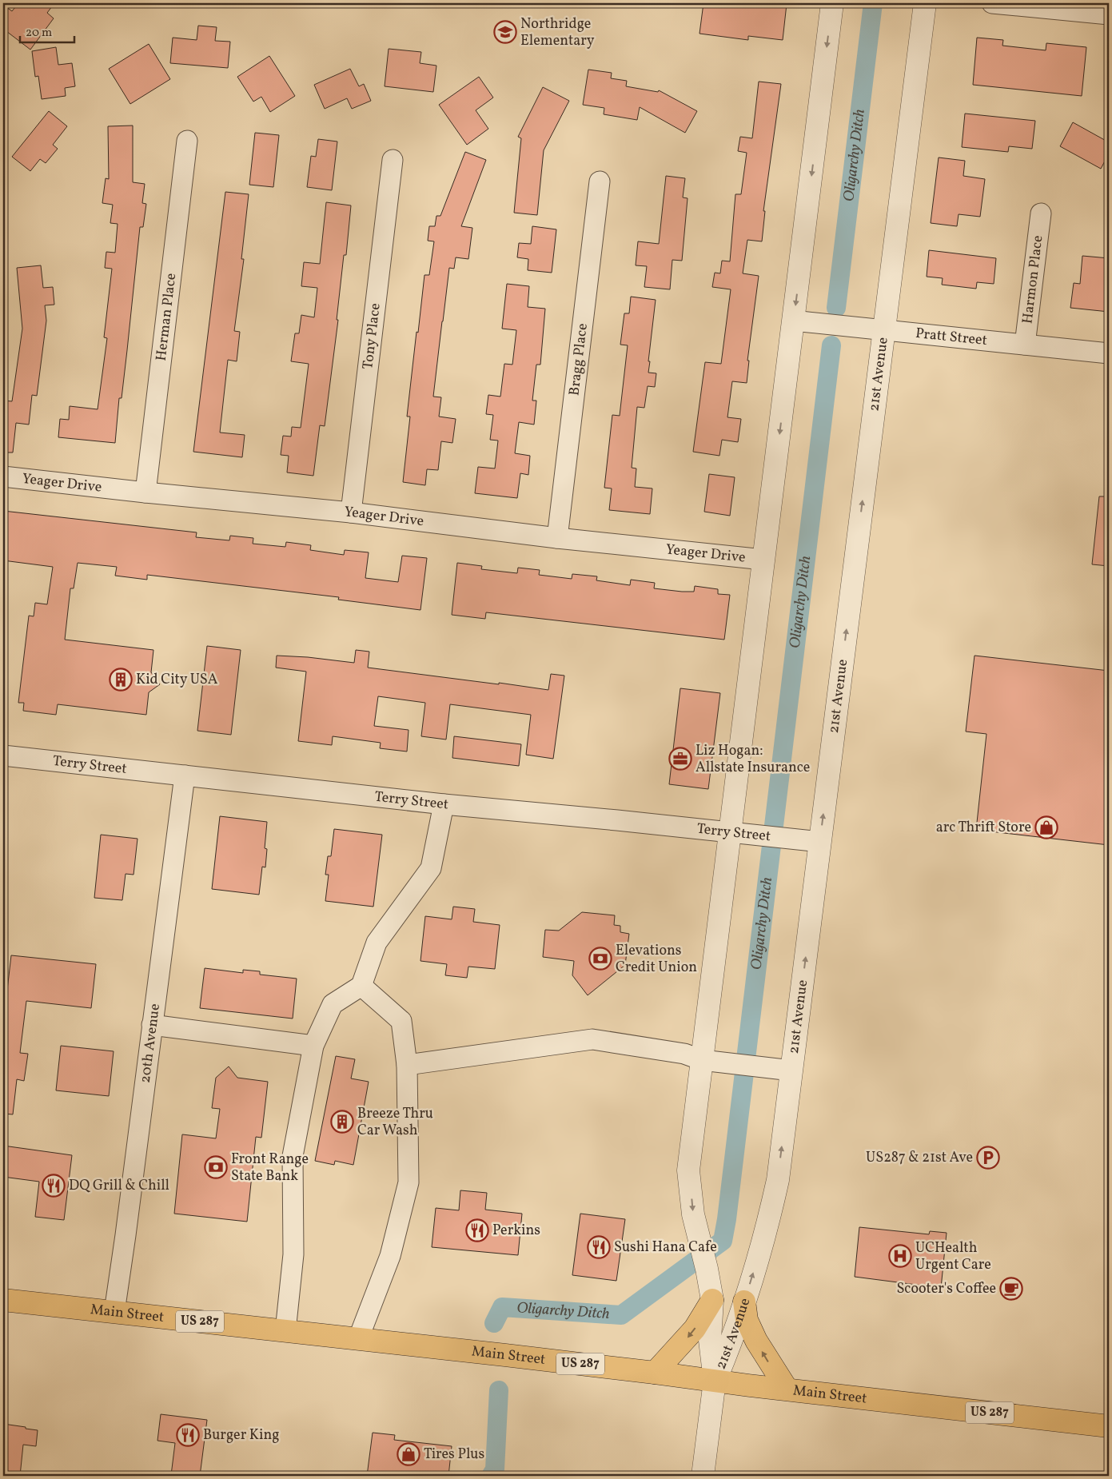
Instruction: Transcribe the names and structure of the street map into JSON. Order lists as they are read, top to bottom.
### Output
{
  "streets": {
    "highway": ["Main Street", "US 287"],
    "street": [
      "Harmon Place",
      "Herman Place",
      "Tony Place",
      "Pratt Street",
      "Bragg Place",
      "21st Avenue",
      "Yeager Drive",
      "Terry Street",
      "20th Avenue"
    ]
  },
  "crossings": [
    ["Harmon Place", "Pratt Street"],
    ["Herman Place", "Yeager Drive"],
    ["Tony Place", "Yeager Drive"],
    ["Pratt Street", "21st Avenue"],
    ["Bragg Place", "Yeager Drive"],
    ["21st Avenue", "Yeager Drive"],
    ["21st Avenue", "Terry Street"],
    ["21st Avenue", "Main Street"],
    ["Terry Street", "20th Avenue"],
    ["20th Avenue", "Main Street"]
  ],
  "water": ["Oligarchy Ditch"],
  "places": {
    "school or university": ["Northridge Elementary"],
    "building": ["Kid City USA", "Breeze Thru Car Wash"],
    "office": ["Liz Hogan: Allstate Insurance"],
    "shop": ["arc Thrift Store", "Tires Plus"],
    "bank": ["Elevations Credit Union", "Front Range State Bank"],
    "parking": ["US287 & 21st Ave"],
    "restaurant": [
      "DQ Grill & Chill",
      "Perkins",
      "Sushi Hana Cafe",
      "Burger King"
    ],
    "hospital": ["UCHealth Urgent Care"],
    "cafe": ["Scooter's Coffee"]
  },
  "scale_bar": "20 m"
}
